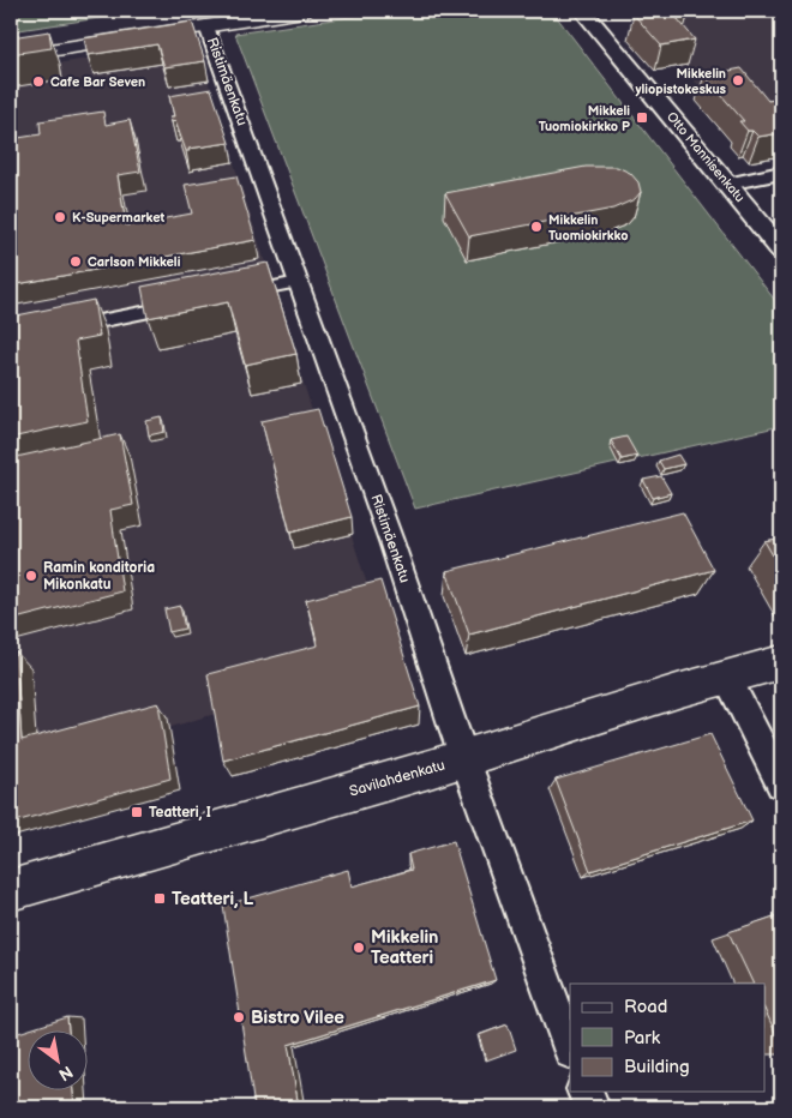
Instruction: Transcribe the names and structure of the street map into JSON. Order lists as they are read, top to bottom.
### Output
{
  "streets": {
    "main road": ["Savilahdenkatu"],
    "street": ["Ristimäenkatu", "Otto Mannisenkatu"]
  },
  "crossings": [
    ["Ristimäenkatu", "Savilahdenkatu"]
  ],
  "places": {
    "other": [
      "Mikkelin yliopistokeskus",
      "Cafe Bar Seven",
      "K-Supermarket",
      "Mikkelin Tuomiokirkko",
      "Carlson Mikkeli",
      "Ramin konditoria Mikonkatu",
      "Mikkelin Teatteri",
      "Bistro Vilee"
    ],
    "transit": ["Mikkeli Tuomiokirkko P", "Teatteri, I", "Teatteri, L"]
  },
  "legend": ["Road", "Park", "Building"],
  "north": "bottom right"
}
